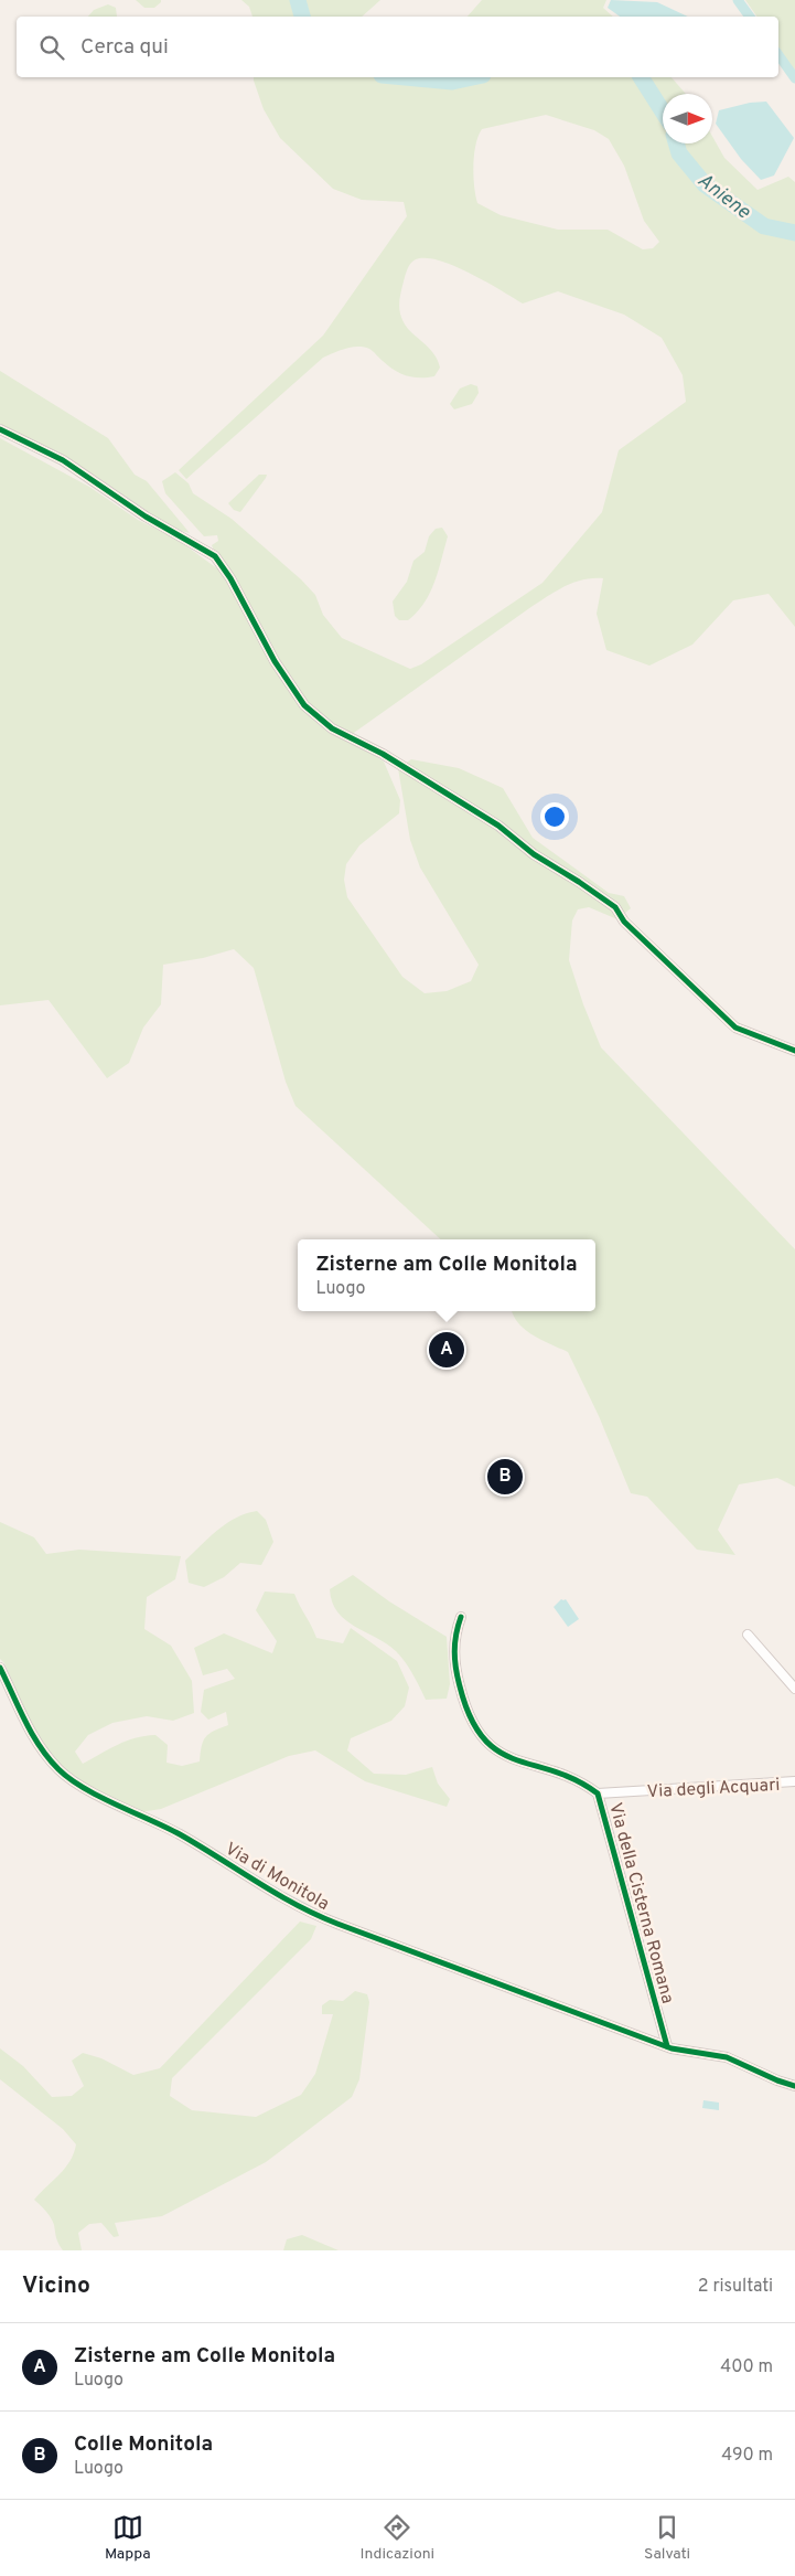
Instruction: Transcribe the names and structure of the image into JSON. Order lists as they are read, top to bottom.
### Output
{
  "streets": {
    "street": ["Via degli Acquari", "Via di Monitola", "Via della Cisterna Romana"]
  },
  "crossings": [
    ["Via degli Acquari", "Via della Cisterna Romana"],
    ["Via di Monitola", "Via della Cisterna Romana"]
  ],
  "water": ["Aniene"],
  "north": "right",
  "page": {
    "search": "Cerca qui",
    "popup": ["Zisterne am Colle Monitola", "Luogo"],
    "pins": ["A", "B"],
    "heading": ["Vicino", "2 risultati"],
    "list": [
      {
        "mark": "A",
        "name": "Zisterne am Colle Monitola",
        "note": "Luogo",
        "value": "400 m"
      },
      {
        "mark": "B",
        "name": "Colle Monitola",
        "note": "Luogo",
        "value": "490 m"
      }
    ],
    "nav": ["Mappa", "Indicazioni", "Salvati"]
  }
}
